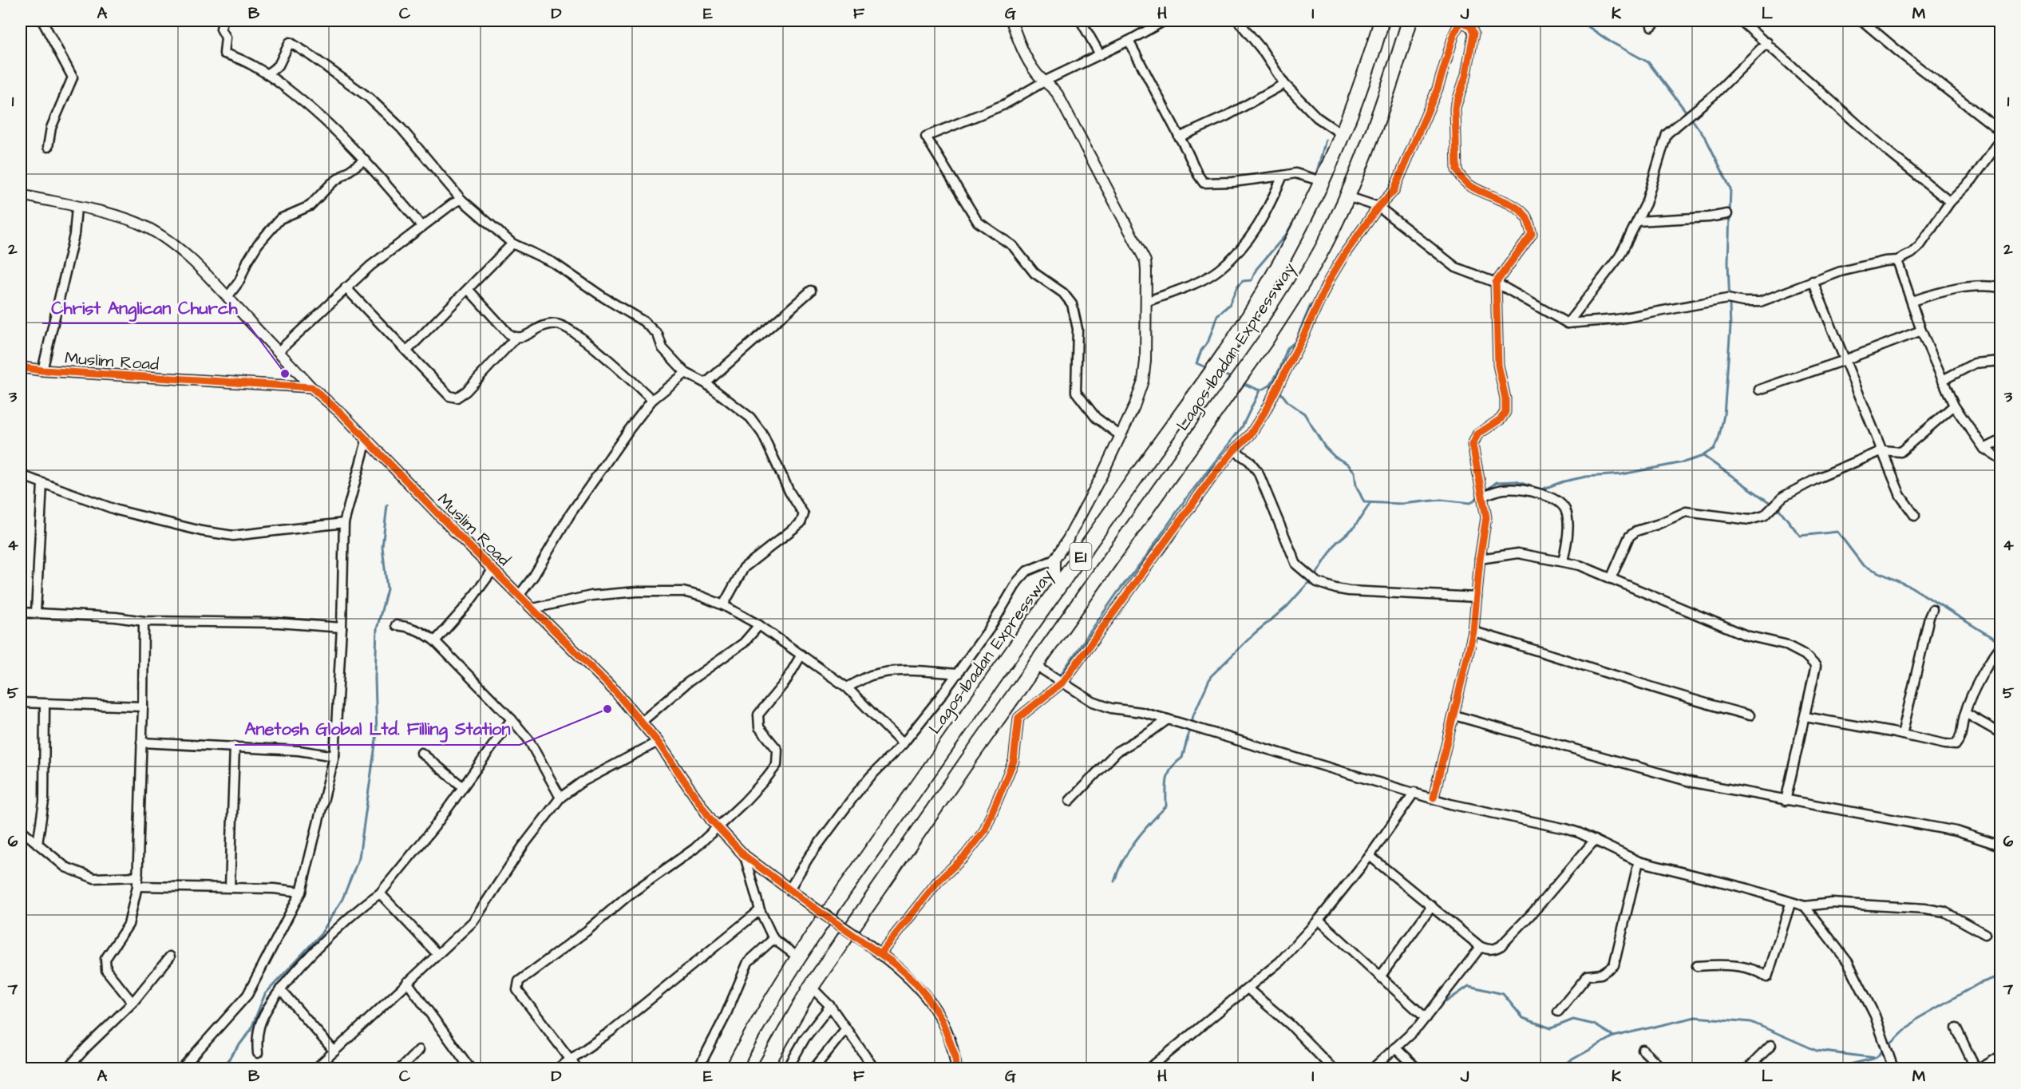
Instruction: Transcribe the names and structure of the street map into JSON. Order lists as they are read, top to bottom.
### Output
{
  "streets": {
    "highway": ["Lagos-Ibadan Expressway", "E1"],
    "street": ["Muslim Road"]
  },
  "places": ["Christ Anglican Church", "Anetosh Global Ltd. Filling Station"],
  "grid": {
    "columns": [
      "A",
      "B",
      "C",
      "D",
      "E",
      "F",
      "G",
      "H",
      "I",
      "J",
      "K",
      "L",
      "M"
    ],
    "rows": [
      "1",
      "2",
      "3",
      "4",
      "5",
      "6",
      "7"
    ]
  }
}
